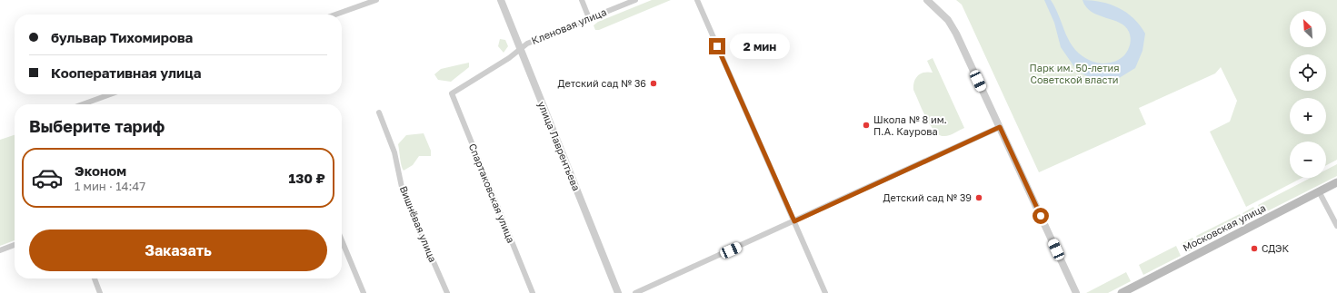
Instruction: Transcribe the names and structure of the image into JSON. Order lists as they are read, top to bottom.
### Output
{
  "streets": {
    "main road": ["Московская улица"],
    "street": [
      "Кленовая улица",
      "улица Лаврентьева",
      "Спартаковская улица",
      "Вишнёвая улица"
    ]
  },
  "crossings": [
    ["Кленовая улица", "улица Лаврентьева"],
    ["Кленовая улица", "Спартаковская улица"]
  ],
  "parks": ["Парк им. 50-летия Советской власти"],
  "places": [
    "Детский сад № 36",
    "Школа № 8 им. П.А. Каурова",
    "Детский сад № 39",
    "СДЭК"
  ],
  "north": "top left",
  "page": {
    "map_buttons": ["+", "−"],
    "banner": ["бульвар Тихомирова", "Кооперативная улица"],
    "bubble": "2 мин",
    "heading": "Выберите тариф",
    "list": [
      {
        "name": "Эконом",
        "note": "1 мин · 14:47",
        "value": "130 ₽"
      }
    ],
    "buttons": "Заказать"
  }
}
